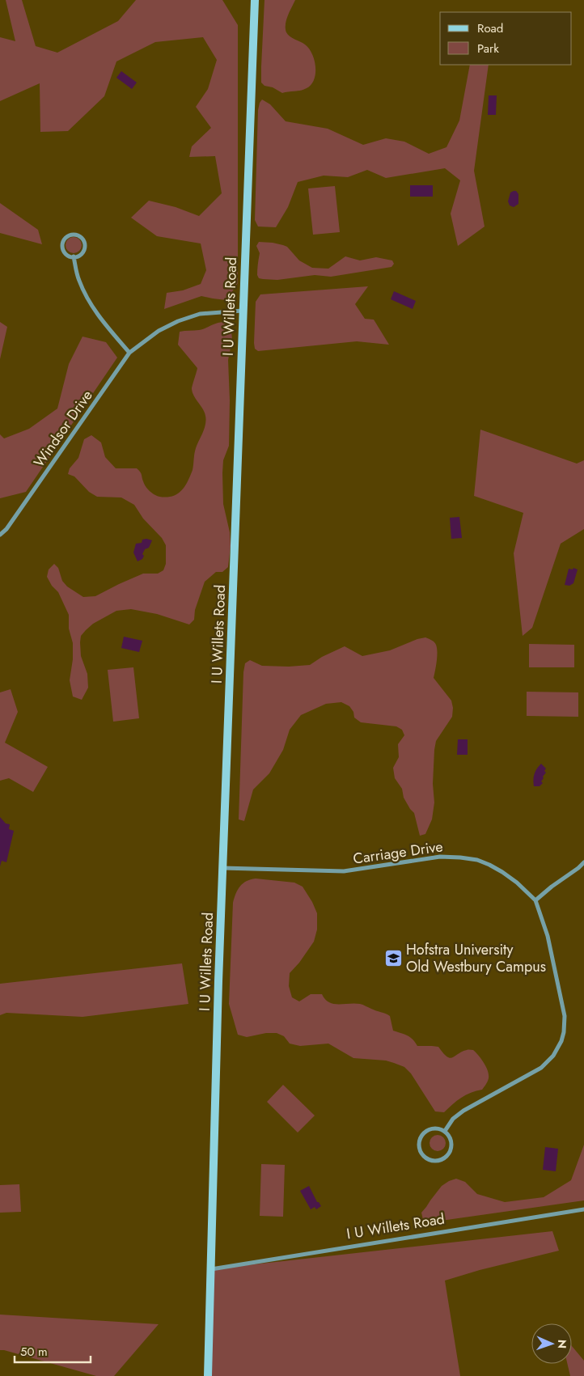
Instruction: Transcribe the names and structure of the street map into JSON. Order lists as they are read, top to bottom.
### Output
{
  "streets": {
    "street": ["I U Willets Road", "Windsor Drive", "Carriage Drive"]
  },
  "crossings": [
    ["I U Willets Road", "Windsor Drive"],
    ["I U Willets Road", "Carriage Drive"]
  ],
  "places": {
    "school or university": ["Hofstra University Old Westbury Campus"]
  },
  "legend": ["Road", "Park"],
  "scale_bar": "50 m",
  "north": "right"
}
